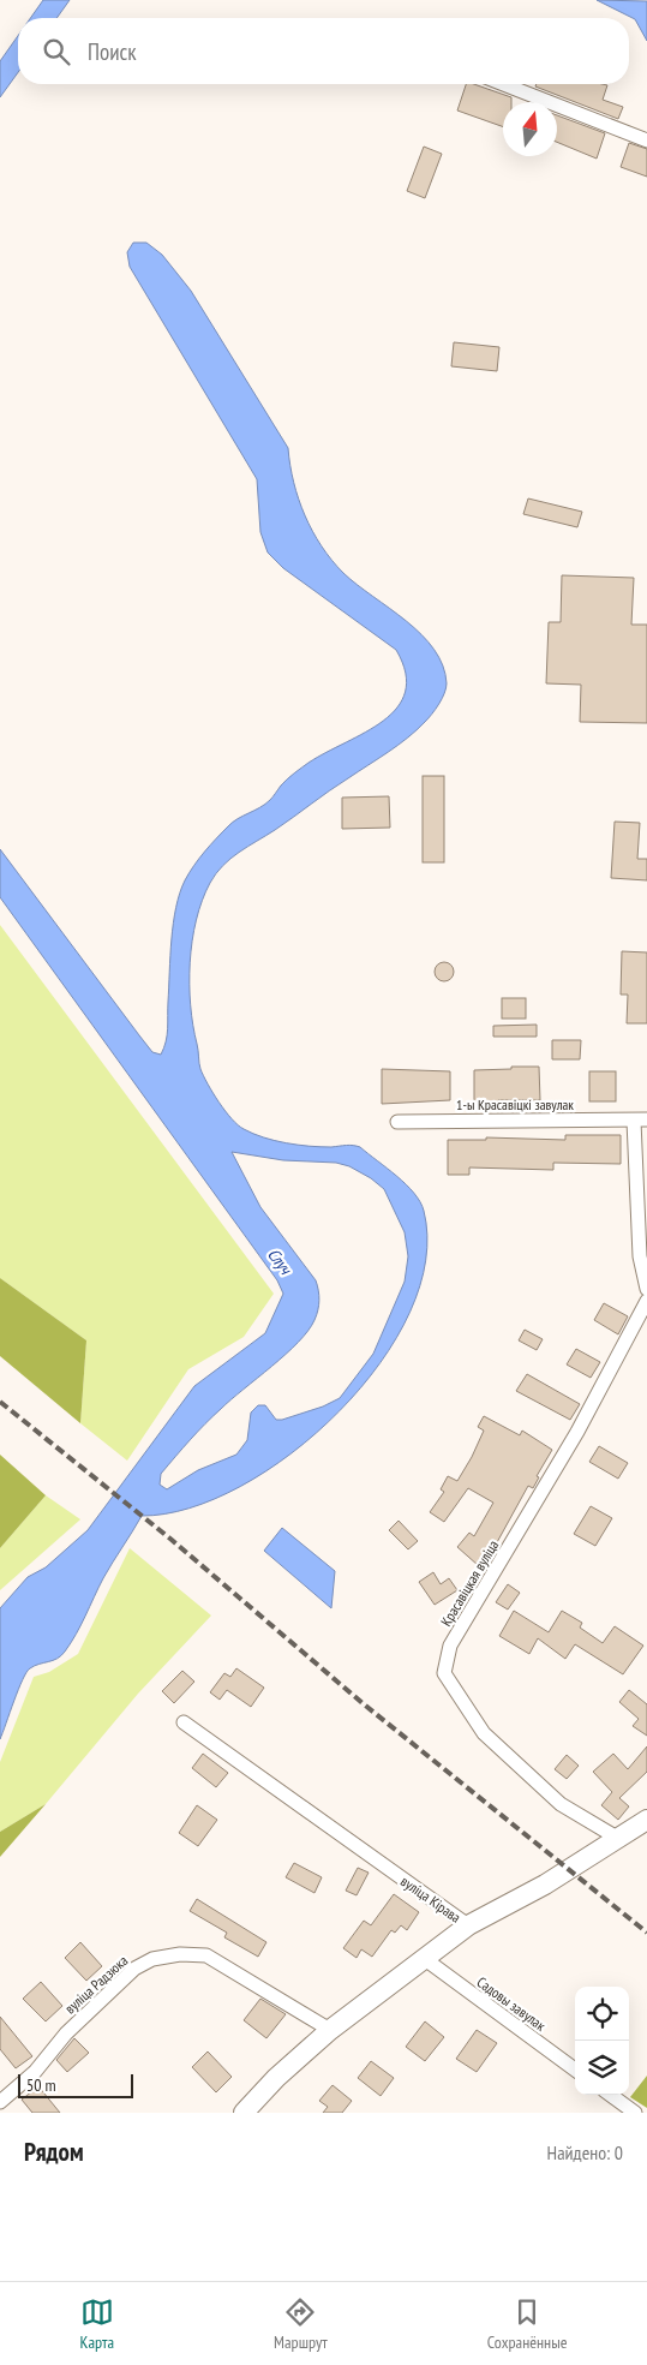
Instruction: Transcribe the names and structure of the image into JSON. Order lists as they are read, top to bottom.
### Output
{
  "streets": {
    "main road": ["вуліца Кірава"],
    "street": [
      "1-ы Красавіцкі завулак",
      "Красавіцкая вуліца",
      "вуліца Радзюка",
      "Садовы завулак"
    ]
  },
  "crossings": [
    ["вуліца Кірава", "вуліца Радзюка"],
    ["вуліца Кірава", "Садовы завулак"]
  ],
  "water": ["Случ"],
  "scale_bar": "50 m",
  "north": "top",
  "page": {
    "search": "Поиск",
    "scale": "50 m",
    "heading": ["Рядом", "Найдено: 0"],
    "nav": ["Карта", "Маршрут", "Сохранённые"]
  }
}
